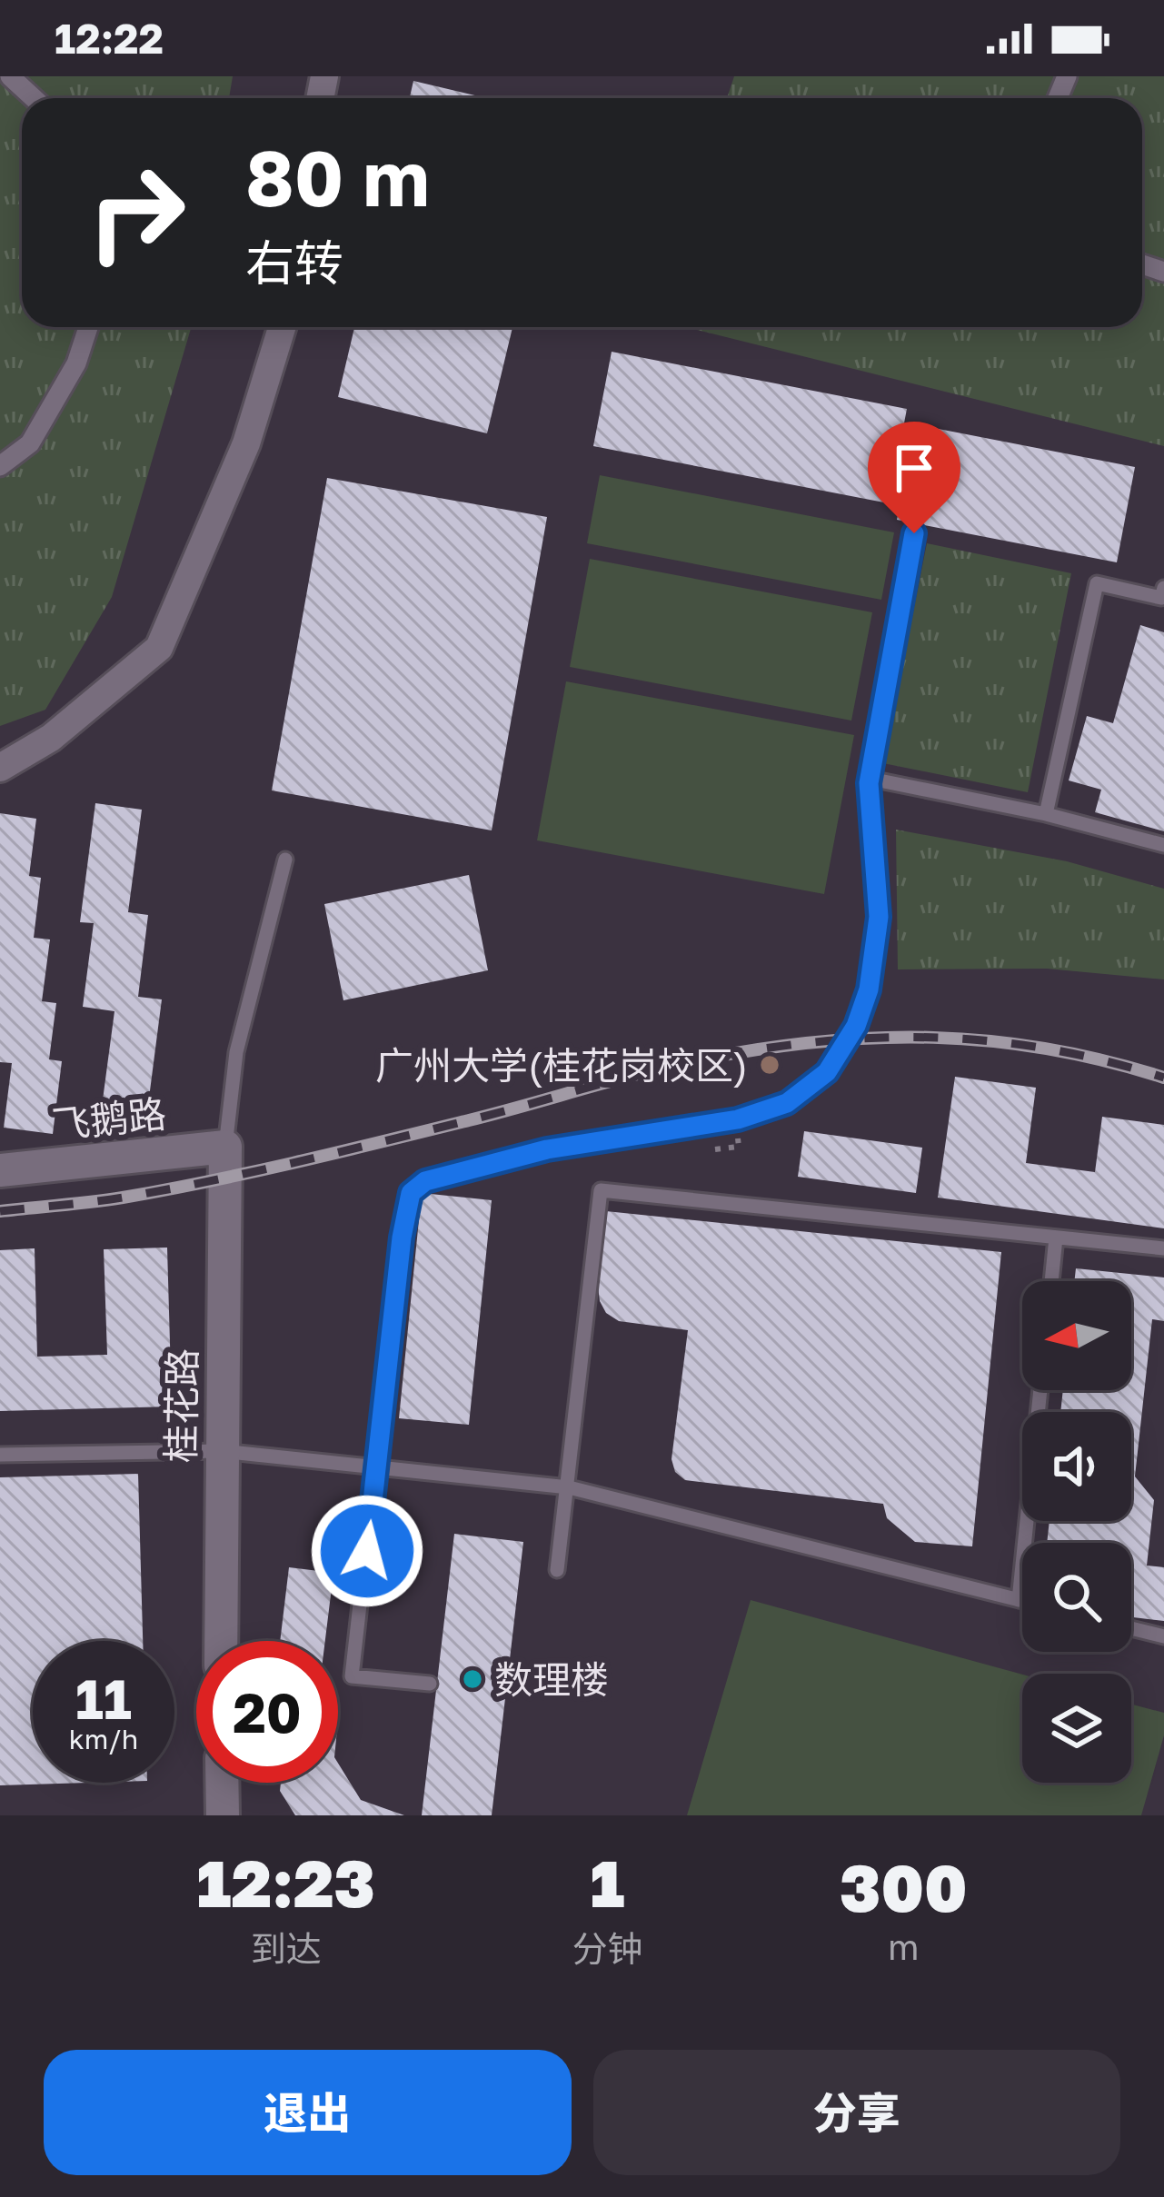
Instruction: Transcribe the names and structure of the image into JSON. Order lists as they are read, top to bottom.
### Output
{
  "streets": {
    "street": ["飞鹅路", "桂花路"]
  },
  "crossings": [
    ["飞鹅路", "桂花路"]
  ],
  "places": ["广州大学(桂花岗校区)", "数理楼"],
  "north": "left",
  "page": {
    "status": "12:22",
    "turn": ["80 m", "右转"],
    "speed": "11 km/h",
    "limit": "20",
    "eta": [
      "12:23",
      "到达",
      "1",
      "分钟",
      "300",
      "m"
    ],
    "buttons": ["退出", "分享"]
  }
}
